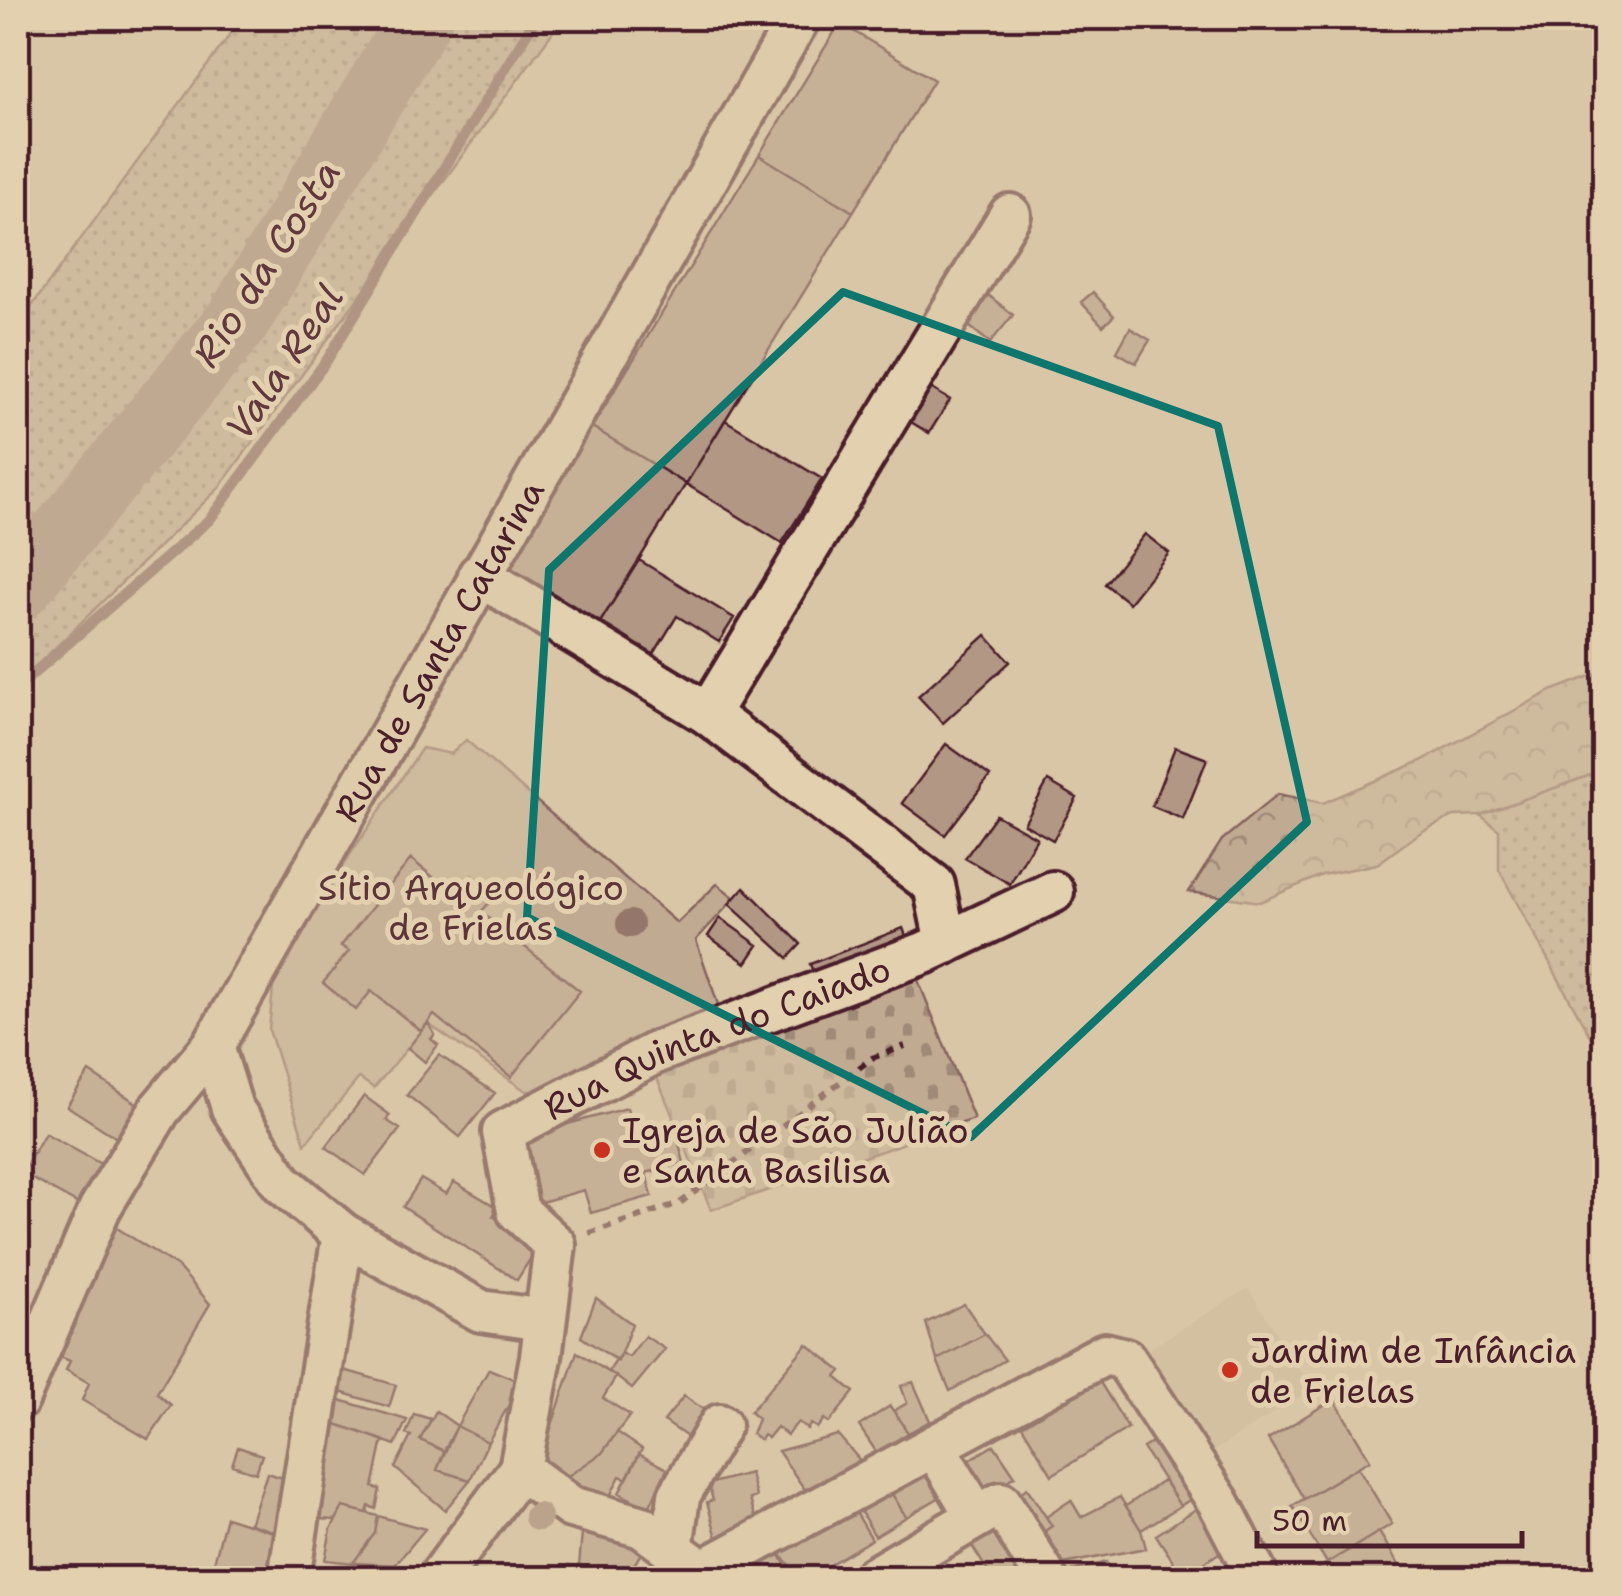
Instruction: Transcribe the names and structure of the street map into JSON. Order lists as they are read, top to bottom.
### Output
{
  "streets": {
    "street": ["Rua de Santa Catarina", "Rua Quinta do Caiado"]
  },
  "water": ["Rio da Costa", "Vala Real"],
  "parks": ["Sítio Arqueológico de Frielas"],
  "places": ["Igreja de São Julião e Santa Basilisa", "Jardim de Infância de Frielas"],
  "scale_bar": "50 m"
}
